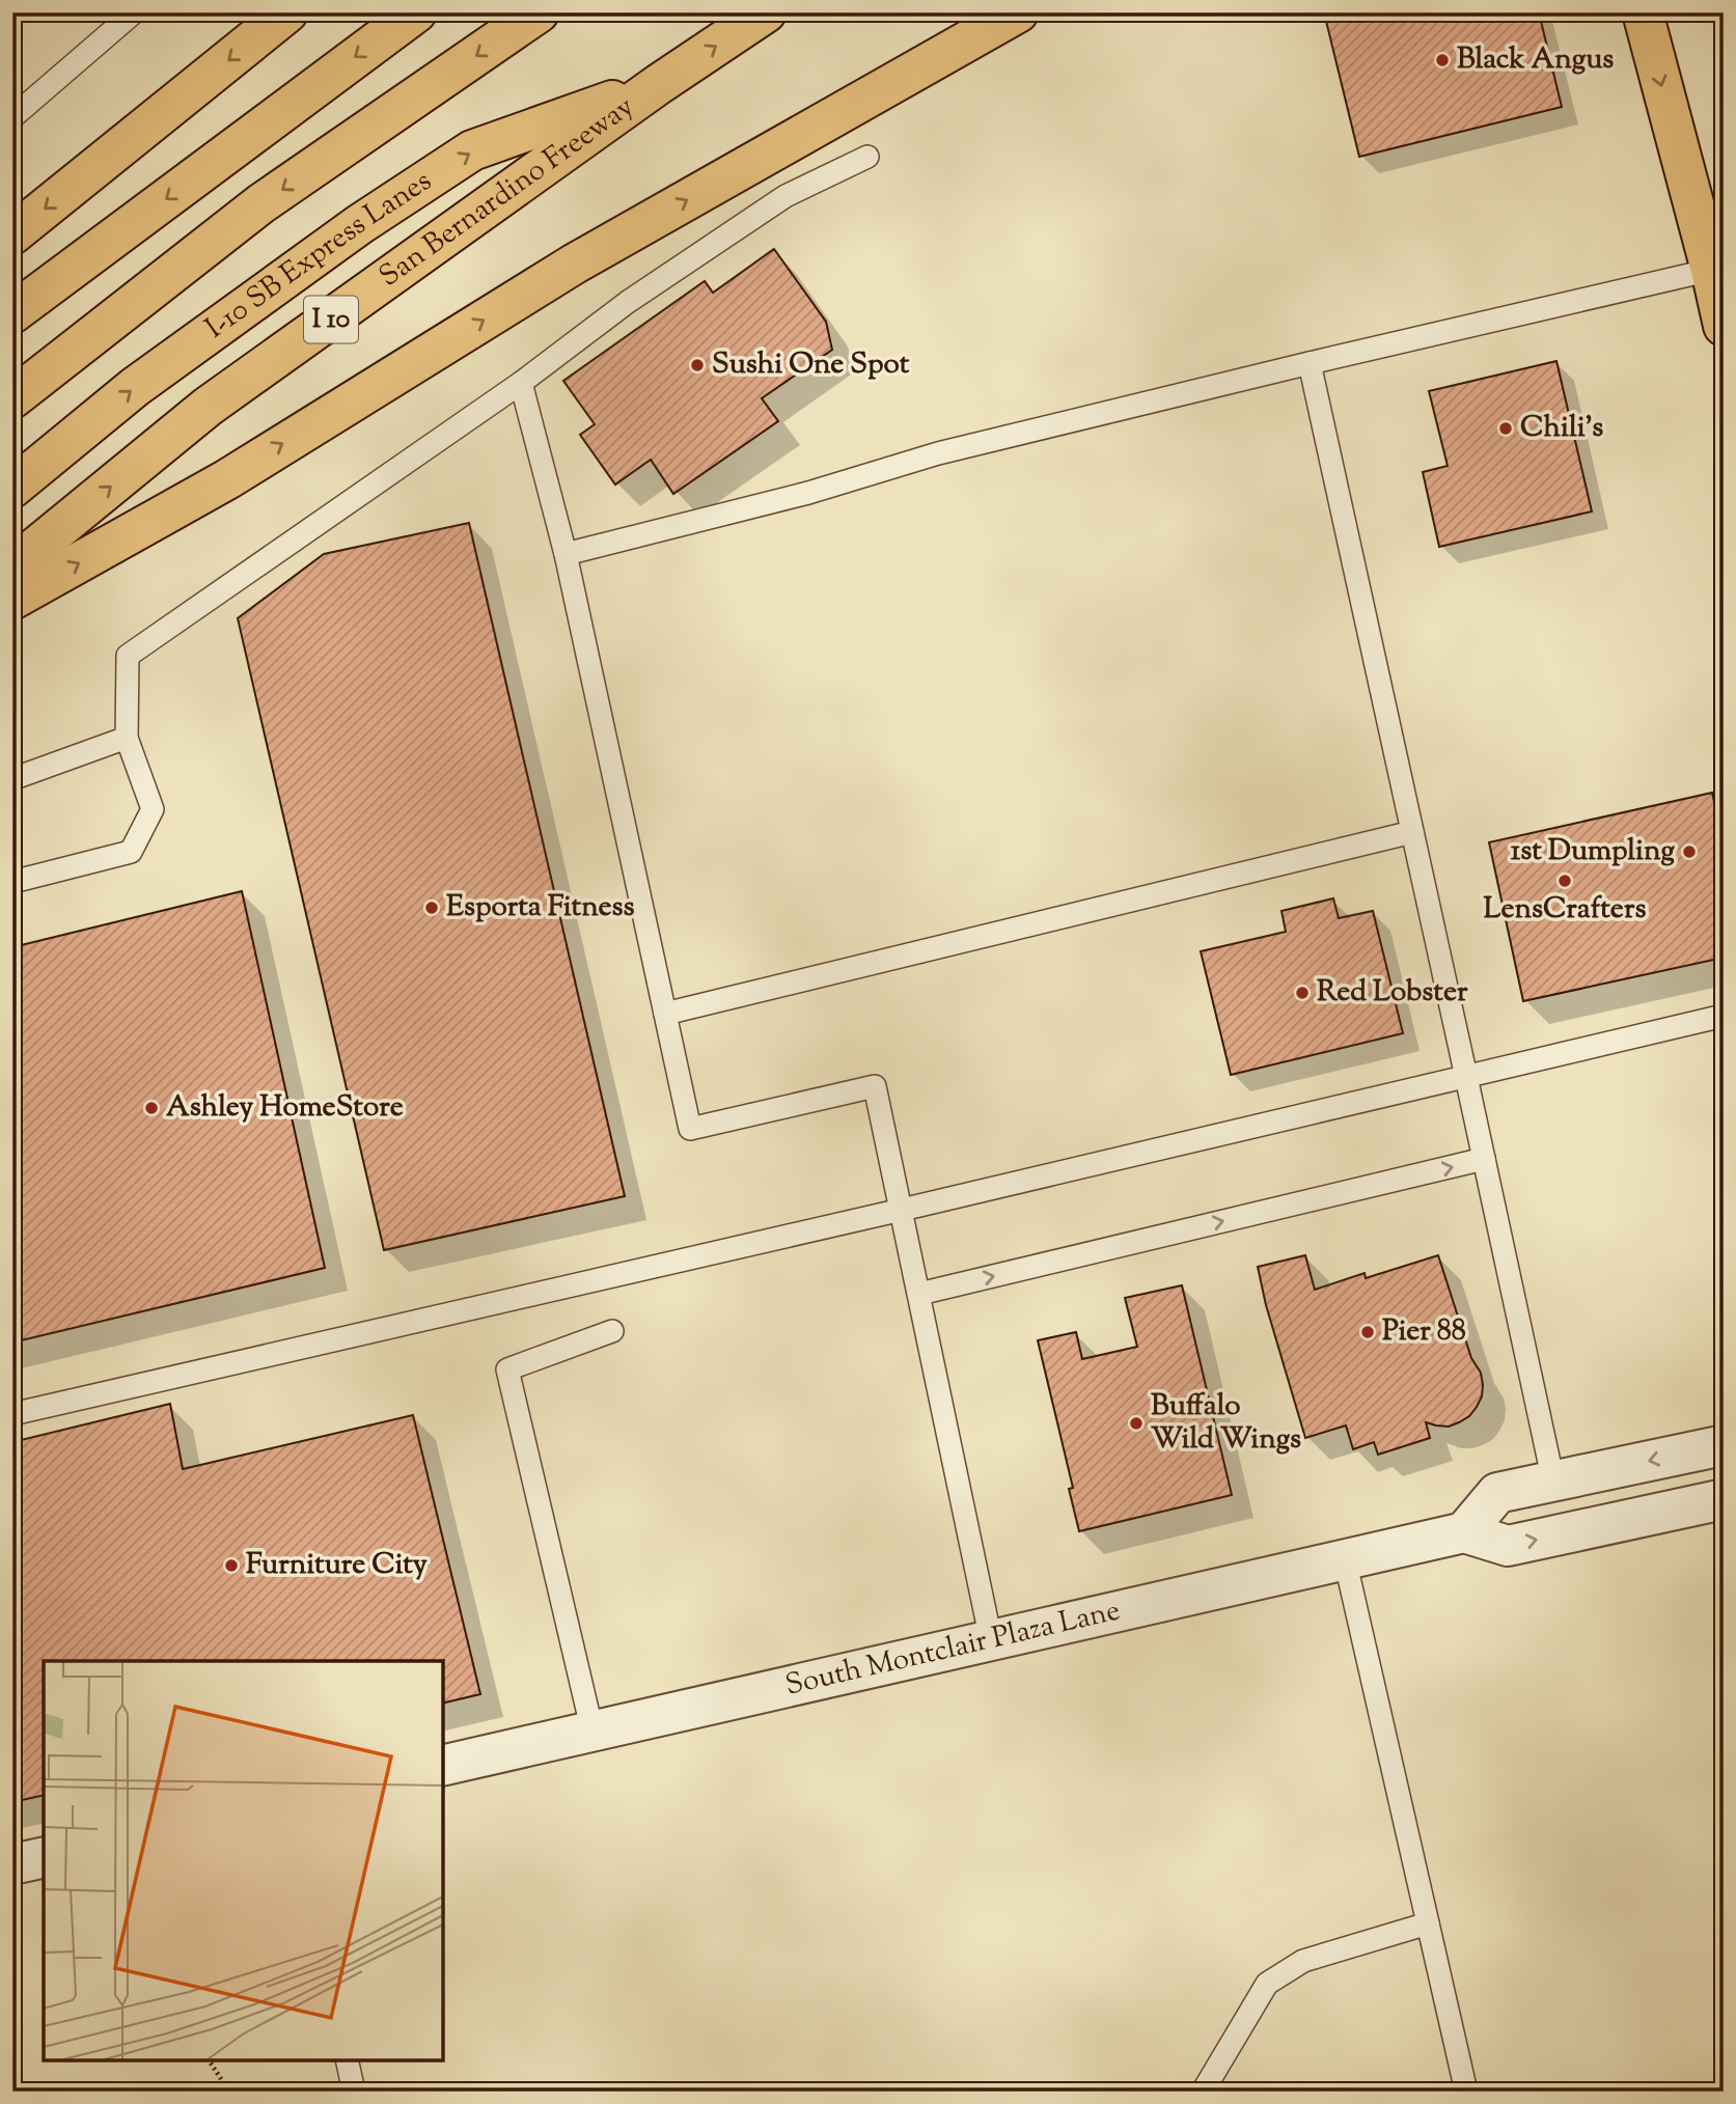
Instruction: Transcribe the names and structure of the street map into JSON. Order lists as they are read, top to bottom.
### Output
{
  "streets": {
    "main road": ["San Bernardino Freeway", "I-10 SB Express Lanes", "I 10"],
    "street": ["South Montclair Plaza Lane"]
  },
  "crossings": [
    ["San Bernardino Freeway", "I-10 SB Express Lanes"]
  ],
  "places": [
    "Black Angus",
    "Sushi One Spot",
    "Chili's",
    "1st Dumpling",
    "LensCrafters",
    "Esporta Fitness",
    "Red Lobster",
    "Ashley HomeStore",
    "Pier 88",
    "Buffalo Wild Wings",
    "Furniture City"
  ]
}
